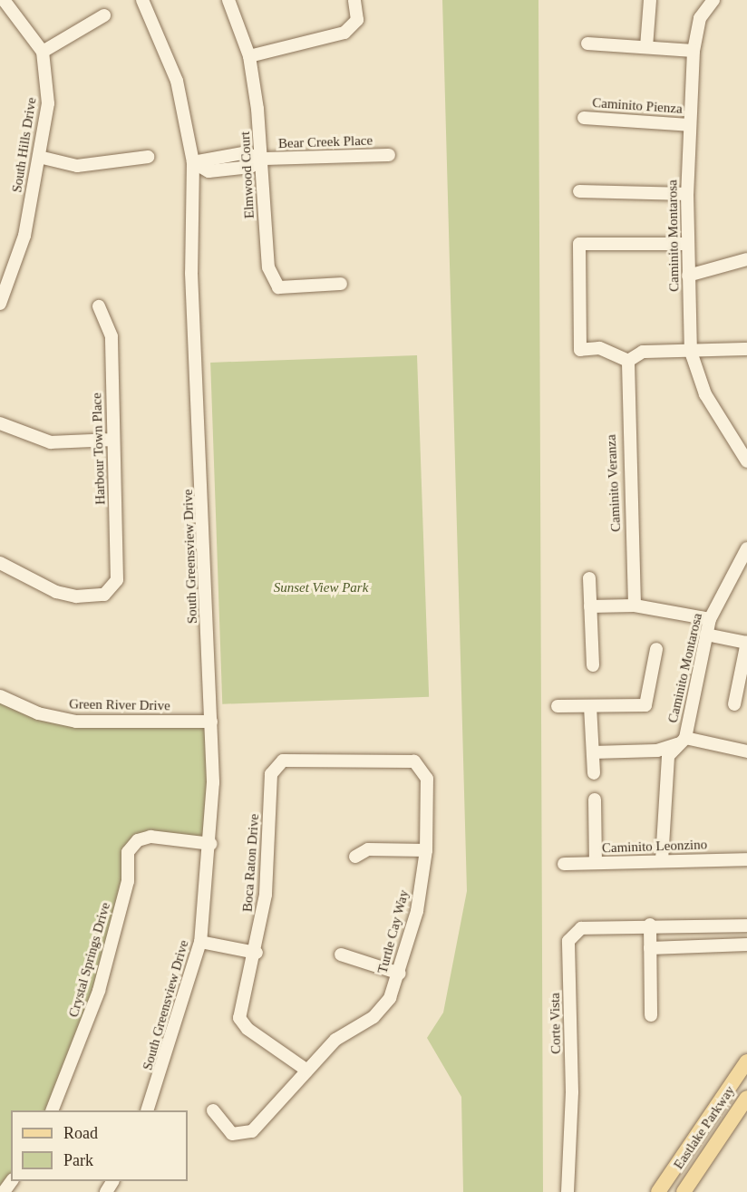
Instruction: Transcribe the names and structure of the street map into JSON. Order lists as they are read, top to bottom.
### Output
{
  "streets": {
    "main road": ["Eastlake Parkway"],
    "street": [
      "Caminito Pienza",
      "Bear Creek Place",
      "South Hills Drive",
      "Elmwood Court",
      "Caminito Montarosa",
      "Harbour Town Place",
      "Caminito Veranza",
      "South Greensview Drive",
      "Green River Drive",
      "Caminito Leonzino",
      "Boca Raton Drive",
      "Turtle Cay Way",
      "Crystal Springs Drive",
      "Corte Vista"
    ]
  },
  "crossings": [
    ["Caminito Pienza", "Caminito Montarosa"],
    ["Bear Creek Place", "Elmwood Court"],
    ["Bear Creek Place", "South Greensview Drive"],
    ["Caminito Montarosa", "Caminito Leonzino"],
    ["South Greensview Drive", "Green River Drive"],
    ["South Greensview Drive", "Crystal Springs Drive"],
    ["Boca Raton Drive", "Turtle Cay Way"]
  ],
  "parks": ["Sunset View Park"],
  "legend": ["Road", "Park"]
}
